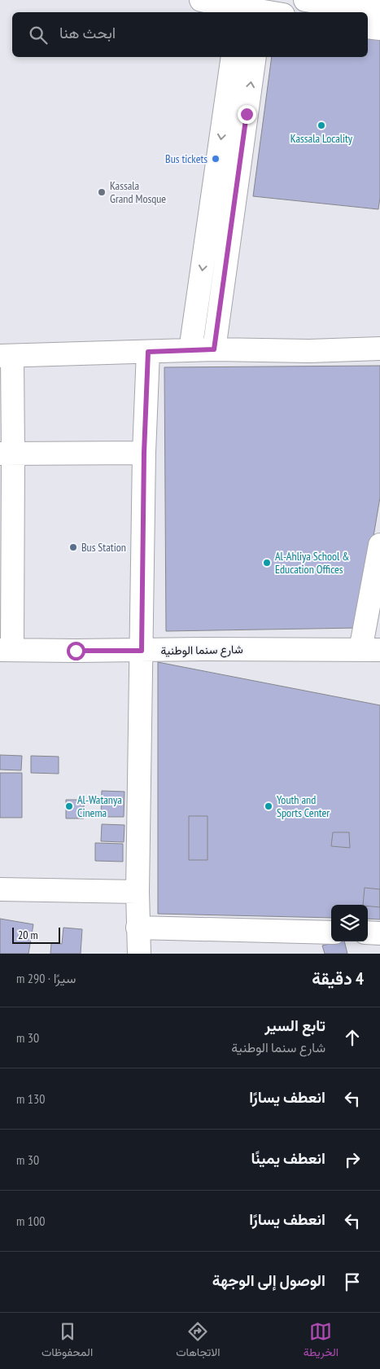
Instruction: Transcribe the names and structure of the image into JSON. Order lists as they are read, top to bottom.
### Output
{
  "streets": {
    "street": ["شارع سنما الوطنية"]
  },
  "places": [
    "Kassala Locality",
    "Bus tickets",
    "Kassala Grand Mosque",
    "Bus Station",
    "Al-Ahliya School & Education Offices",
    "Al-Watanya Cinema",
    "Youth and Sports Center"
  ],
  "scale_bar": "20 m",
  "page": {
    "search": "ابحث هنا",
    "scale": "20 m",
    "heading": ["4 دقيقة", "سيرًا · 290 m"],
    "list": [
      ["تابع السير", "شارع سنما الوطنية", "30 m"],
      ["انعطف يسارًا", "130 m"],
      ["انعطف يمينًا", "30 m"],
      ["انعطف يسارًا", "100 m"],
      "الوصول إلى الوجهة"
    ],
    "nav": ["الخريطة", "الاتجاهات", "المحفوظات"]
  }
}
